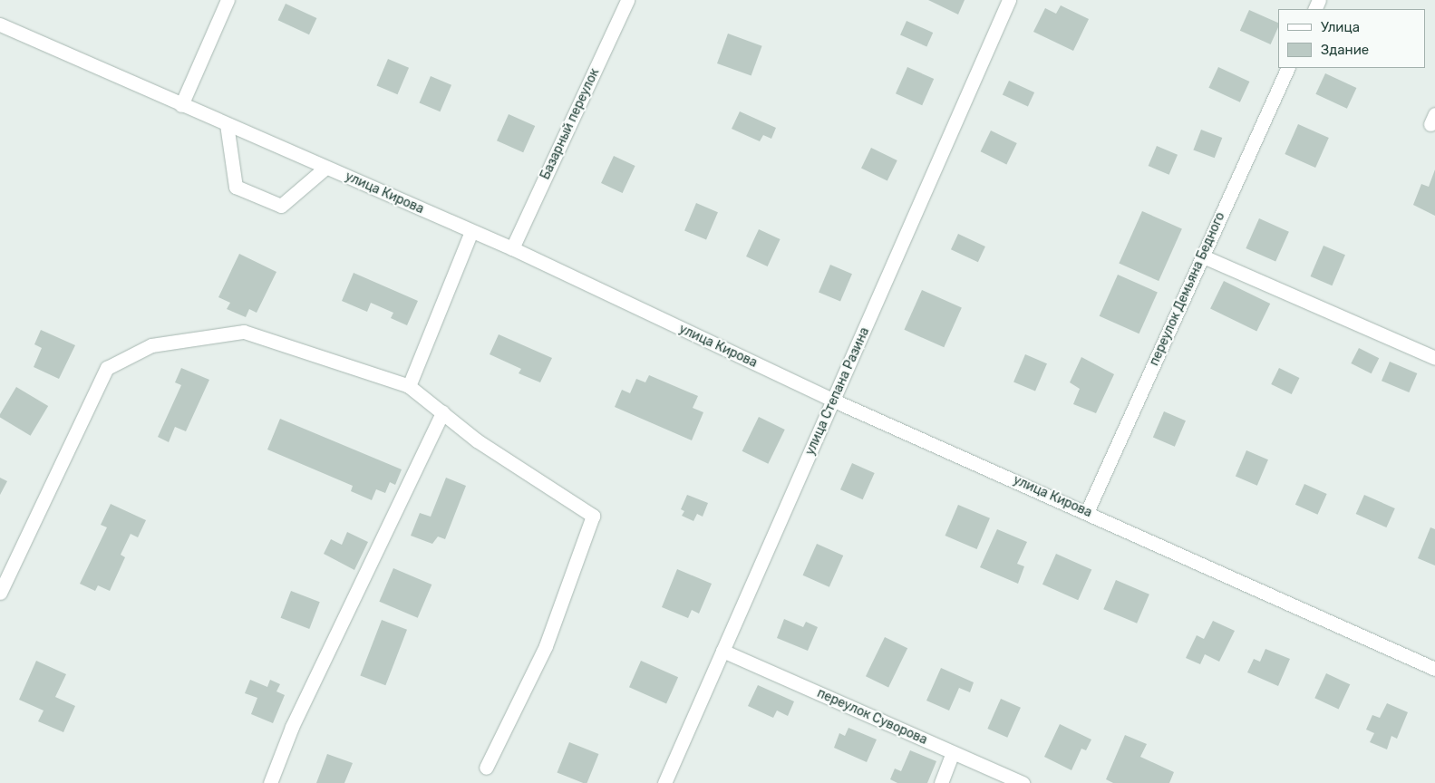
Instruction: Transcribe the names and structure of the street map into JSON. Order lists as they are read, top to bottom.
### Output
{
  "streets": {
    "street": [
      "Базарный переулок",
      "улица Кирова",
      "переулок Демьяна Бедного",
      "улица Степана Разина",
      "переулок Суворова"
    ]
  },
  "crossings": [
    ["Базарный переулок", "улица Кирова"],
    ["улица Кирова", "переулок Демьяна Бедного"],
    ["улица Кирова", "улица Степана Разина"],
    ["улица Степана Разина", "переулок Суворова"]
  ],
  "legend": ["Улица", "Здание"]
}
